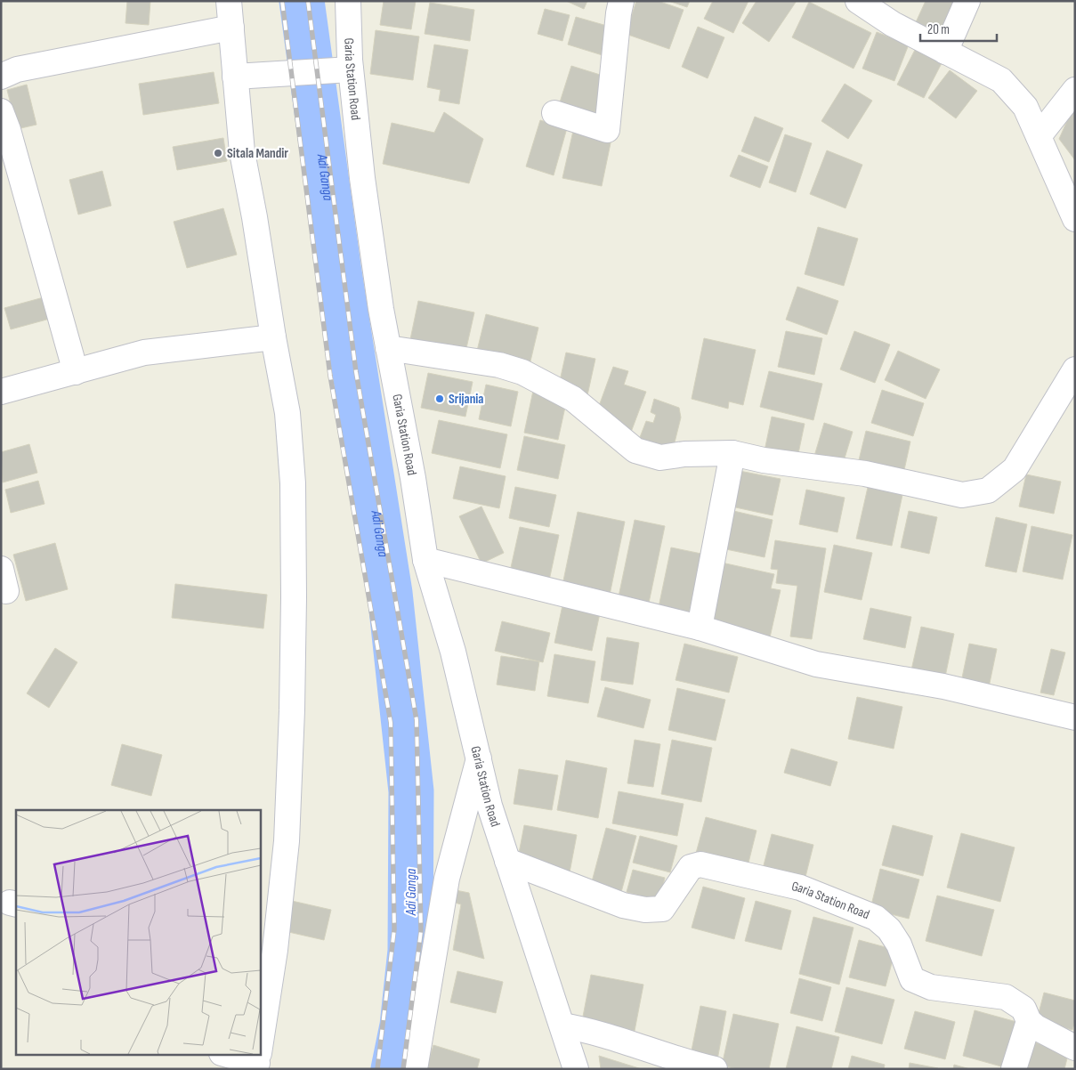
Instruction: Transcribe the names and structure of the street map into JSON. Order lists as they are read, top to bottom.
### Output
{
  "streets": {
    "street": ["Garia Station Road"]
  },
  "water": ["Adi Ganga"],
  "places": ["Sitala Mandir", "Srijania"],
  "scale_bar": "20 m"
}
